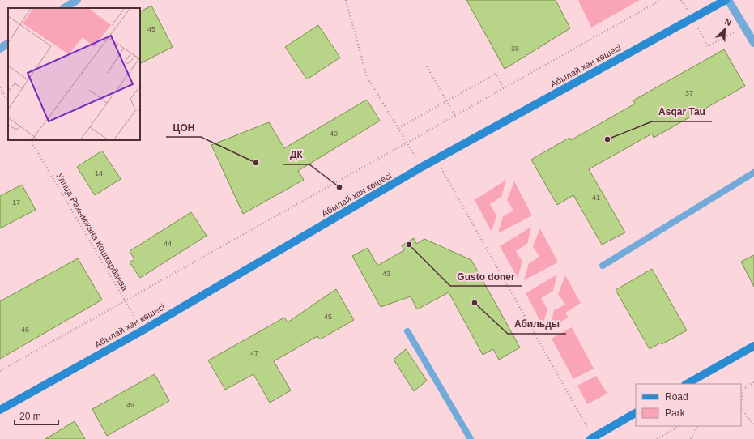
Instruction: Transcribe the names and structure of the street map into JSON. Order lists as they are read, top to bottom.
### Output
{
  "streets": {
    "street": ["Абылай хан көшесі"],
    "path": ["Улица Рахымжана Кошкарбаева"]
  },
  "crossings": [
    ["Абылай хан көшесі", "Улица Рахымжана Кошкарбаева"]
  ],
  "places": [
    "Asqar Tau",
    "ЦОН",
    "ДК",
    "Gusto doner",
    "Абильды"
  ],
  "house_numbers": [
    "45",
    "38",
    "37",
    "40",
    "14",
    "41",
    "17",
    "44",
    "43",
    "45",
    "46",
    "47",
    "49"
  ],
  "legend": ["Road", "Park"],
  "scale_bar": "20 m",
  "north": "top right"
}
